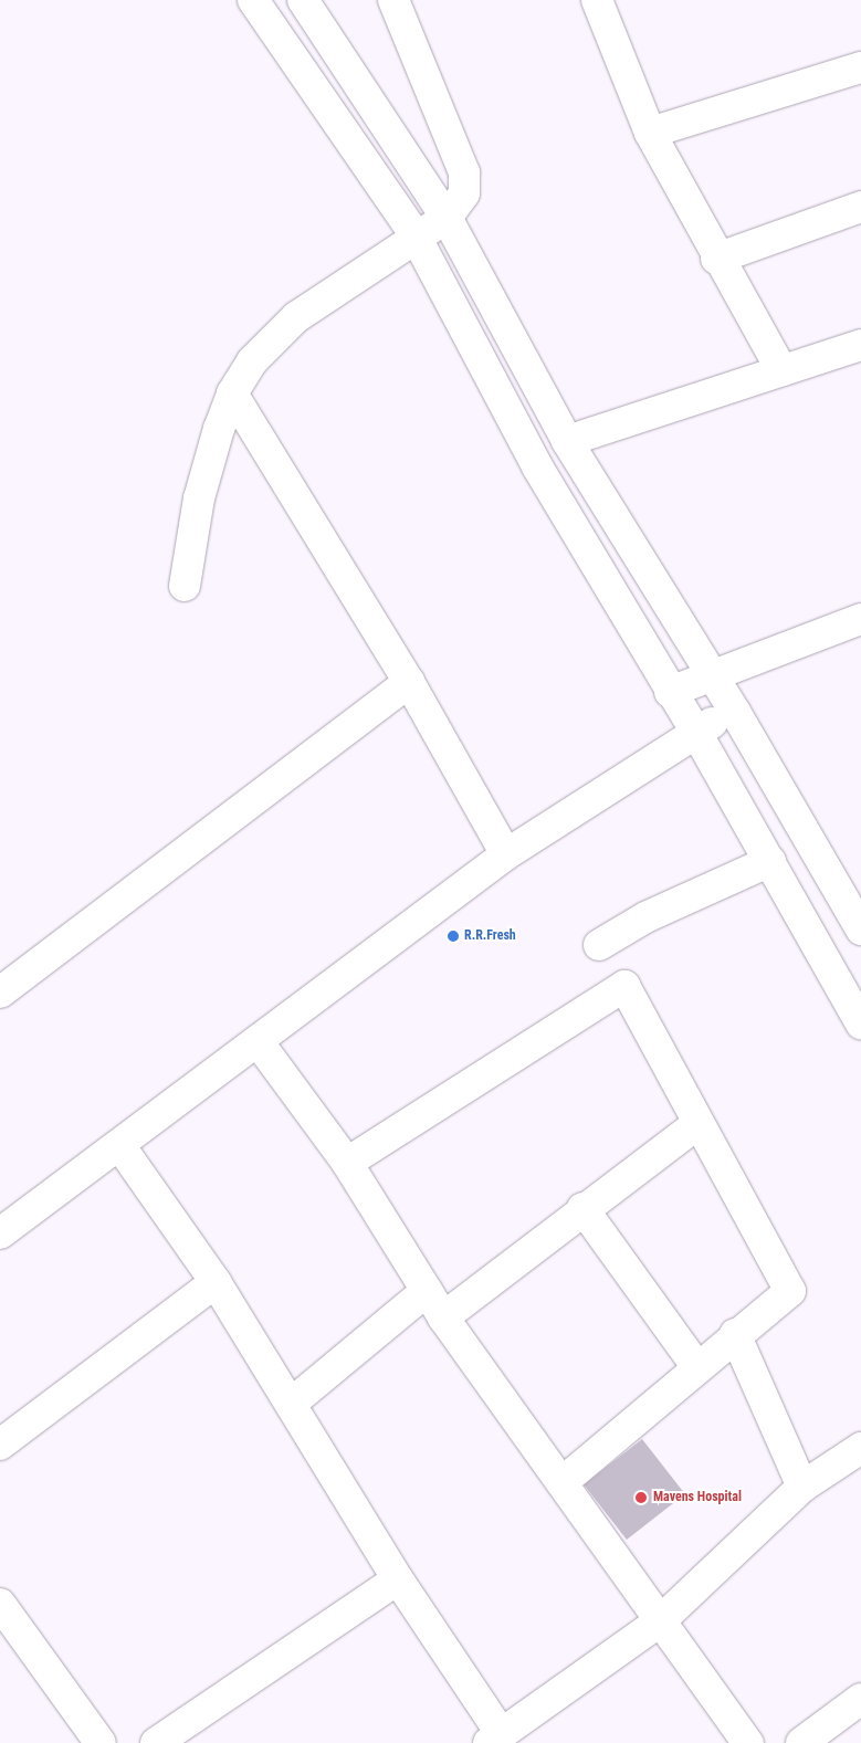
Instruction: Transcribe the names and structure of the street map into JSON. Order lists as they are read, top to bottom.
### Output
{
  "places": ["R.R.Fresh", "Mavens Hospital"]
}
